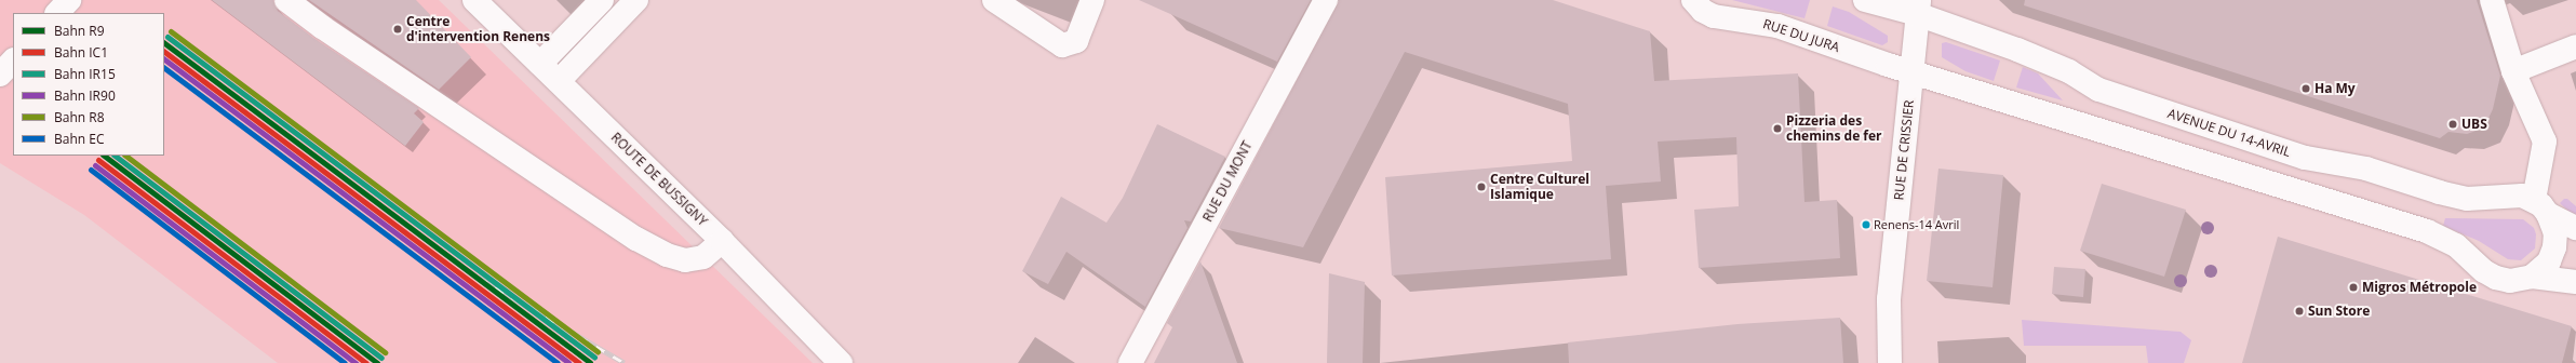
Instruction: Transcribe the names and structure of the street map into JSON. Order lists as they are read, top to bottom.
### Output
{
  "streets": {
    "main road": [
      "RUE DU JURA",
      "AVENUE DU 14-AVRIL",
      "RUE DE CRISSIER",
      "ROUTE DE BUSSIGNY",
      "RUE DU MONT"
    ]
  },
  "crossings": [
    ["RUE DU JURA", "RUE DE CRISSIER"],
    ["AVENUE DU 14-AVRIL", "RUE DE CRISSIER"]
  ],
  "places": [
    "Centre d'intervention Renens",
    "Ha My",
    "UBS",
    "Pizzeria des chemins de fer",
    "Centre Culturel Islamique",
    "Renens-14 Avril",
    "Migros Métropole",
    "Sun Store"
  ],
  "lines": [
    "rail line R8",
    "rail line IR15",
    "rail line R9",
    "rail line IC1",
    "rail line IR90",
    "rail line EC"
  ],
  "legend": [
    "Bahn R9",
    "Bahn IC1",
    "Bahn IR15",
    "Bahn IR90",
    "Bahn R8",
    "Bahn EC"
  ]
}
